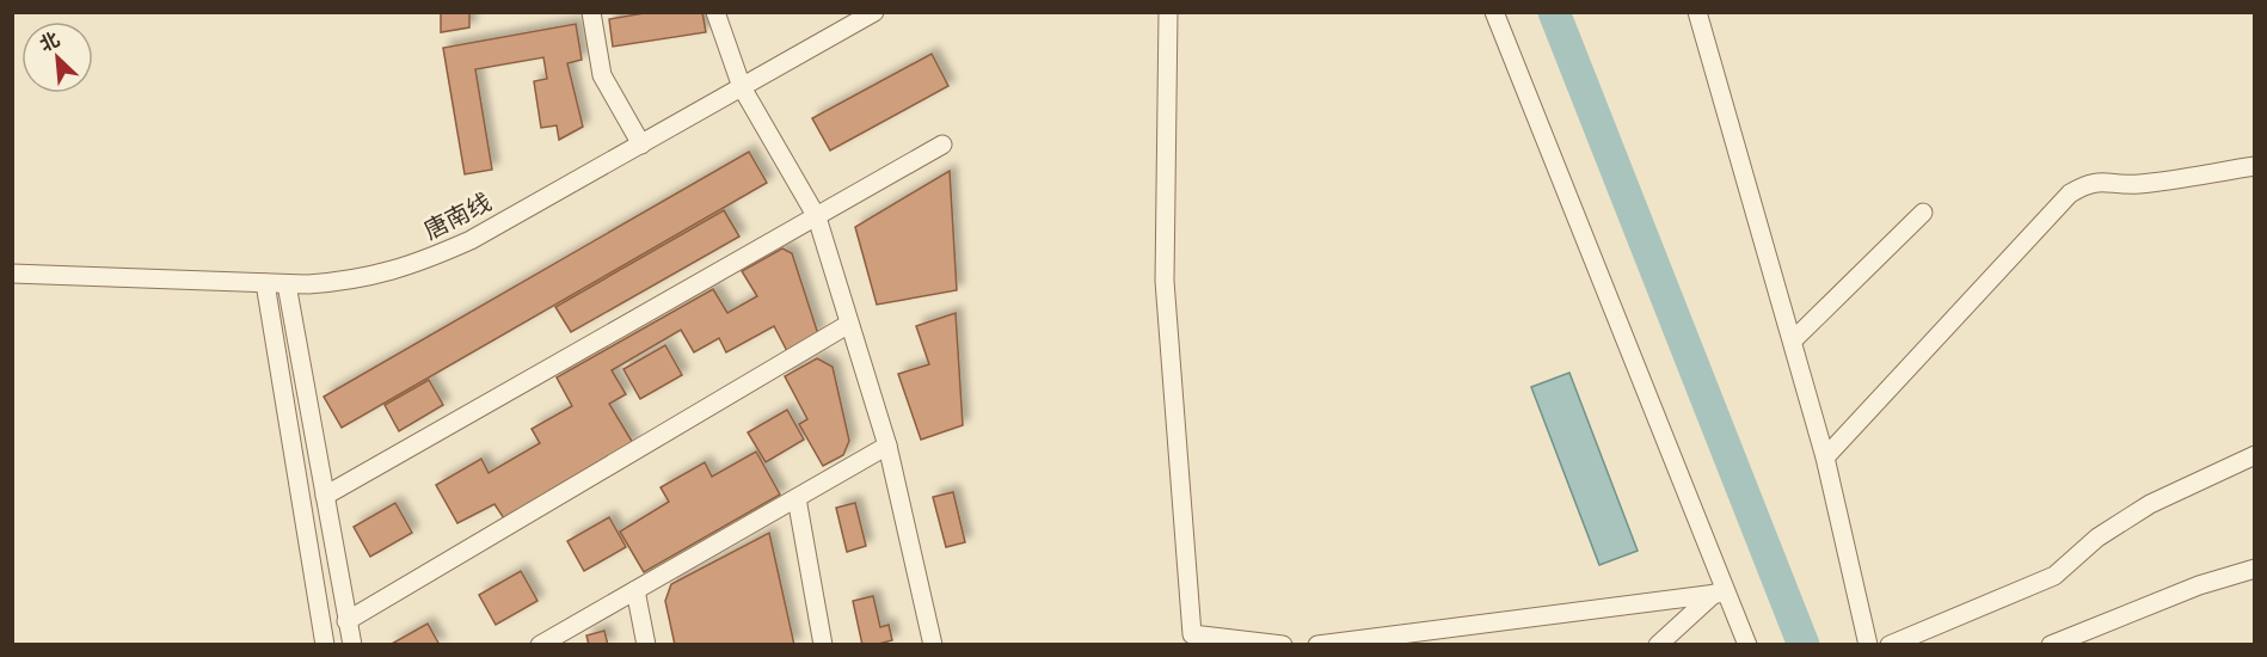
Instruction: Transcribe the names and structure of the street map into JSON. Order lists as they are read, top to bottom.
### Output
{
  "streets": {
    "street": ["唐南线"]
  },
  "north": "top left"
}
